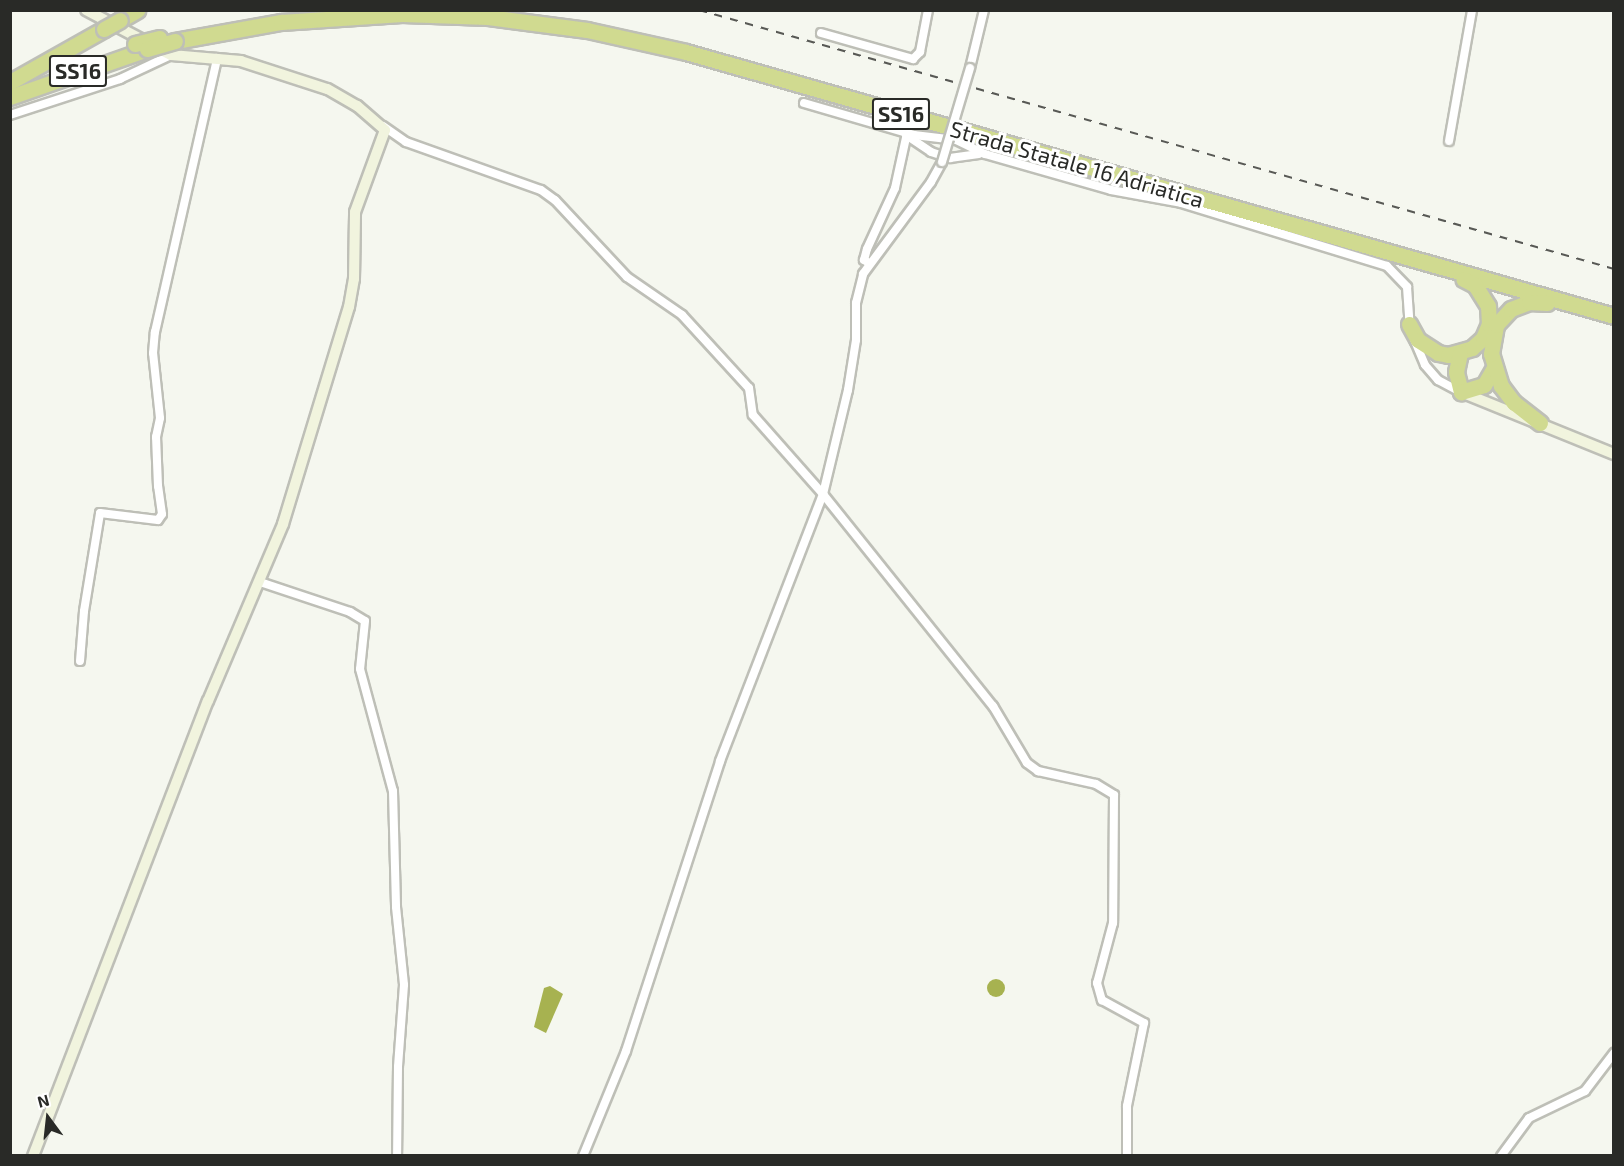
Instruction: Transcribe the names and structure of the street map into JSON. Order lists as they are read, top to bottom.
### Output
{
  "streets": {
    "highway": ["SS16", "Strada Statale 16 Adriatica"]
  },
  "north": "top"
}
